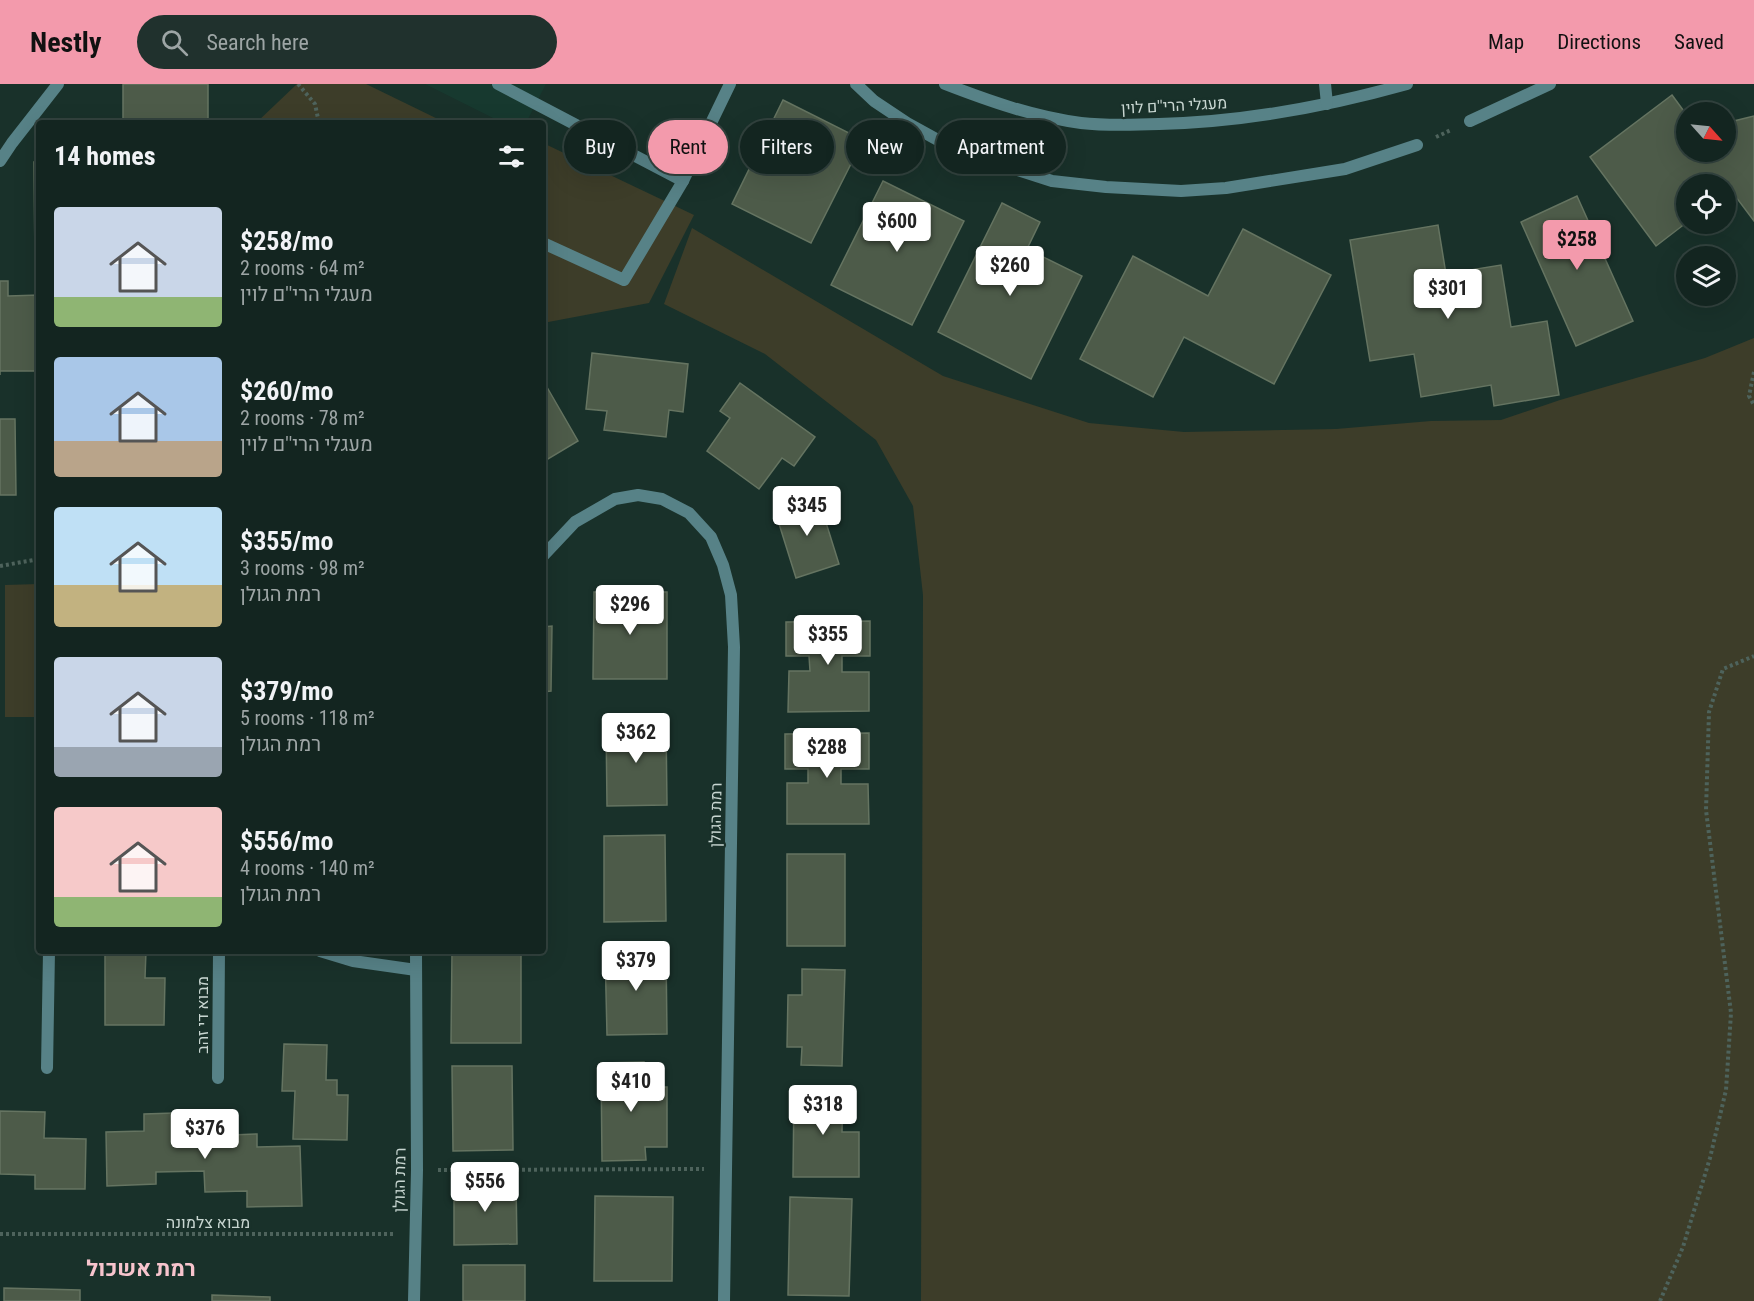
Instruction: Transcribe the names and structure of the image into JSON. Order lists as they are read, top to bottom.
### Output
{
  "streets": {
    "street": ["מעגלי הרי''ם לוין", "רמת הגולן", "מבוא די זהב"],
    "path": ["מבוא צלמונה"]
  },
  "crossings": [
    ["רמת הגולן", "מבוא צלמונה"]
  ],
  "districts": ["רמת אשכול"],
  "north": "bottom right",
  "page": {
    "header": "Nestly",
    "search": "Search here",
    "nav": ["Map", "Directions", "Saved"],
    "chip": [
      "Buy",
      "Rent",
      "Filters",
      "New",
      "Apartment"
    ],
    "heading": "14 homes",
    "list": [
      {
        "name": "$258/mo",
        "note": "2 rooms · 64 m² · מעגלי הרי''ם לוין"
      },
      {
        "name": "$260/mo",
        "note": "2 rooms · 78 m² · מעגלי הרי''ם לוין"
      },
      {
        "name": "$355/mo",
        "note": "3 rooms · 98 m² · רמת הגולן"
      },
      {
        "name": "$379/mo",
        "note": "5 rooms · 118 m² · רמת הגולן"
      },
      {
        "name": "$556/mo",
        "note": "4 rooms · 140 m² · רמת הגולן"
      }
    ],
    "price": [
      "$600",
      "$258",
      "$260",
      "$301",
      "$345",
      "$296",
      "$355",
      "$362",
      "$288",
      "$379",
      "$410",
      "$318",
      "$376",
      "$556"
    ]
  }
}
